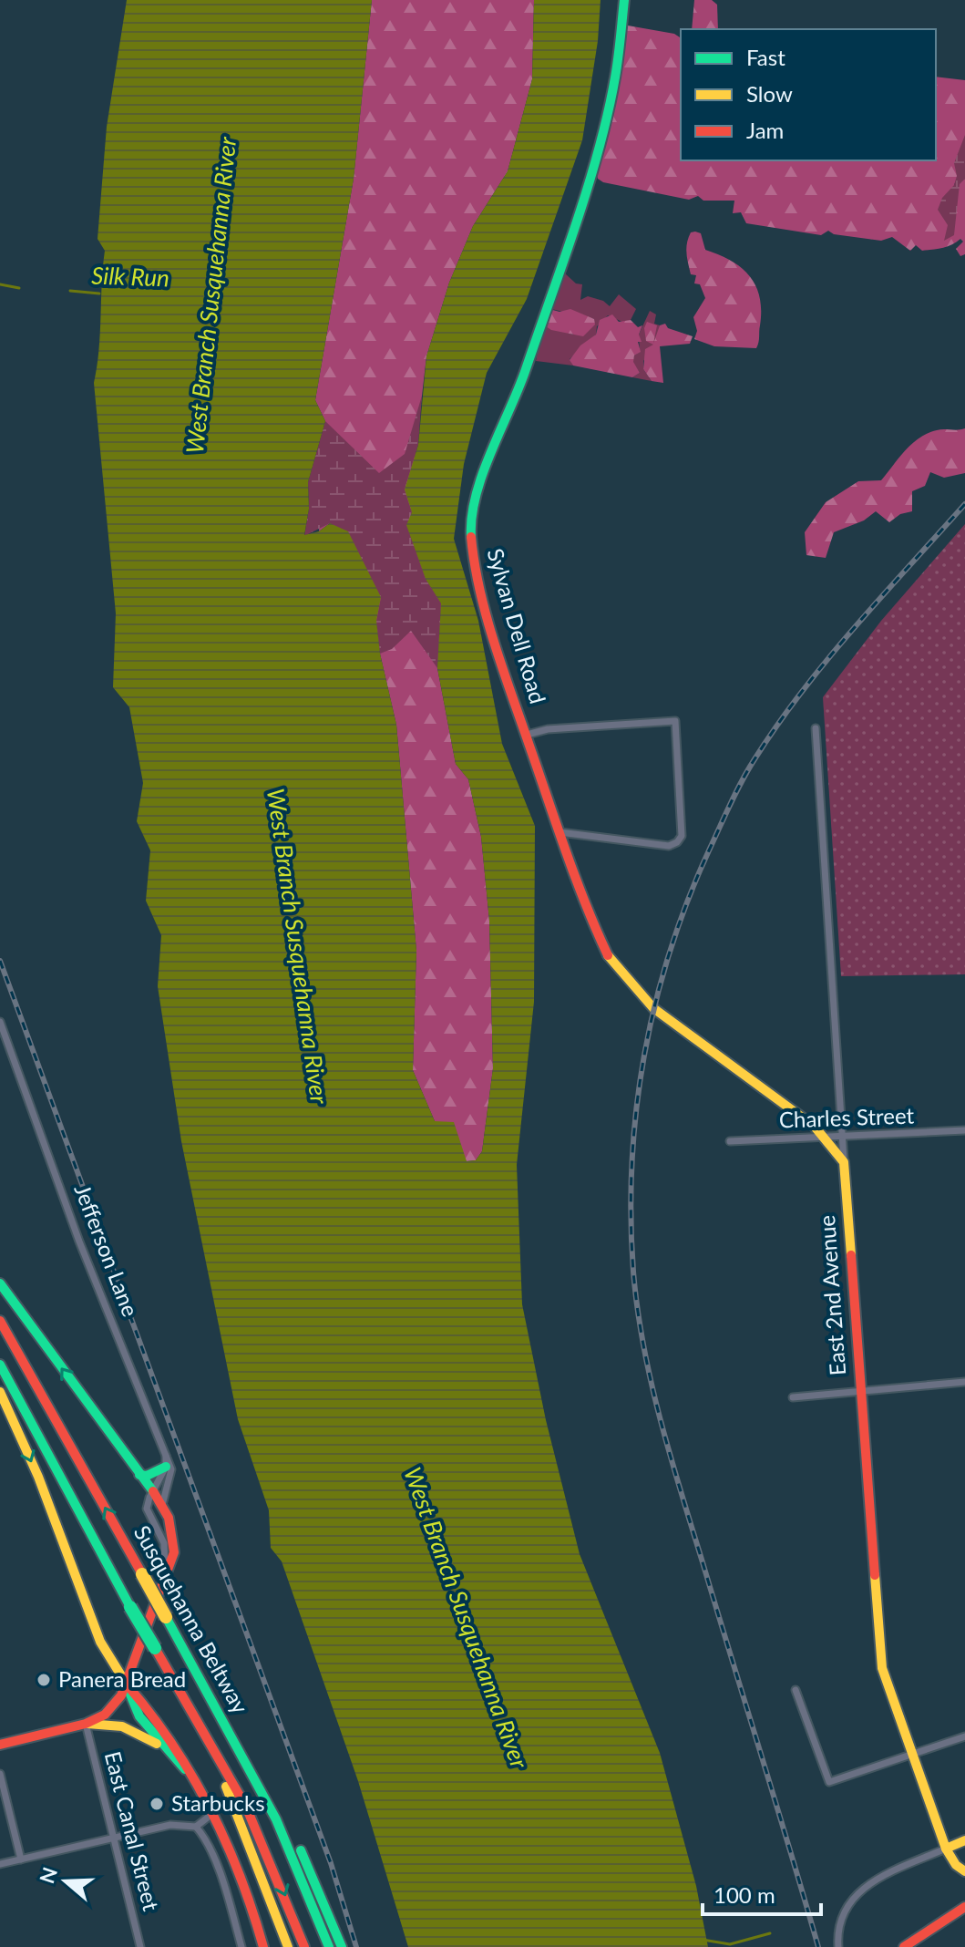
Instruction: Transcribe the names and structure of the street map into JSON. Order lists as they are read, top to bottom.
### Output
{
  "streets": {
    "main road": ["Sylvan Dell Road", "East 2nd Avenue", "Susquehanna Beltway"],
    "street": ["Charles Street", "Jefferson Lane", "East Canal Street"]
  },
  "crossings": [
    ["Sylvan Dell Road", "Charles Street"],
    ["Sylvan Dell Road", "East 2nd Avenue"],
    ["Charles Street", "East 2nd Avenue"]
  ],
  "water": ["Silk Run", "West Branch Susquehanna River"],
  "places": ["Panera Bread", "Starbucks"],
  "legend": ["Fast", "Slow", "Jam"],
  "scale_bar": "100 m",
  "north": "left"
}
